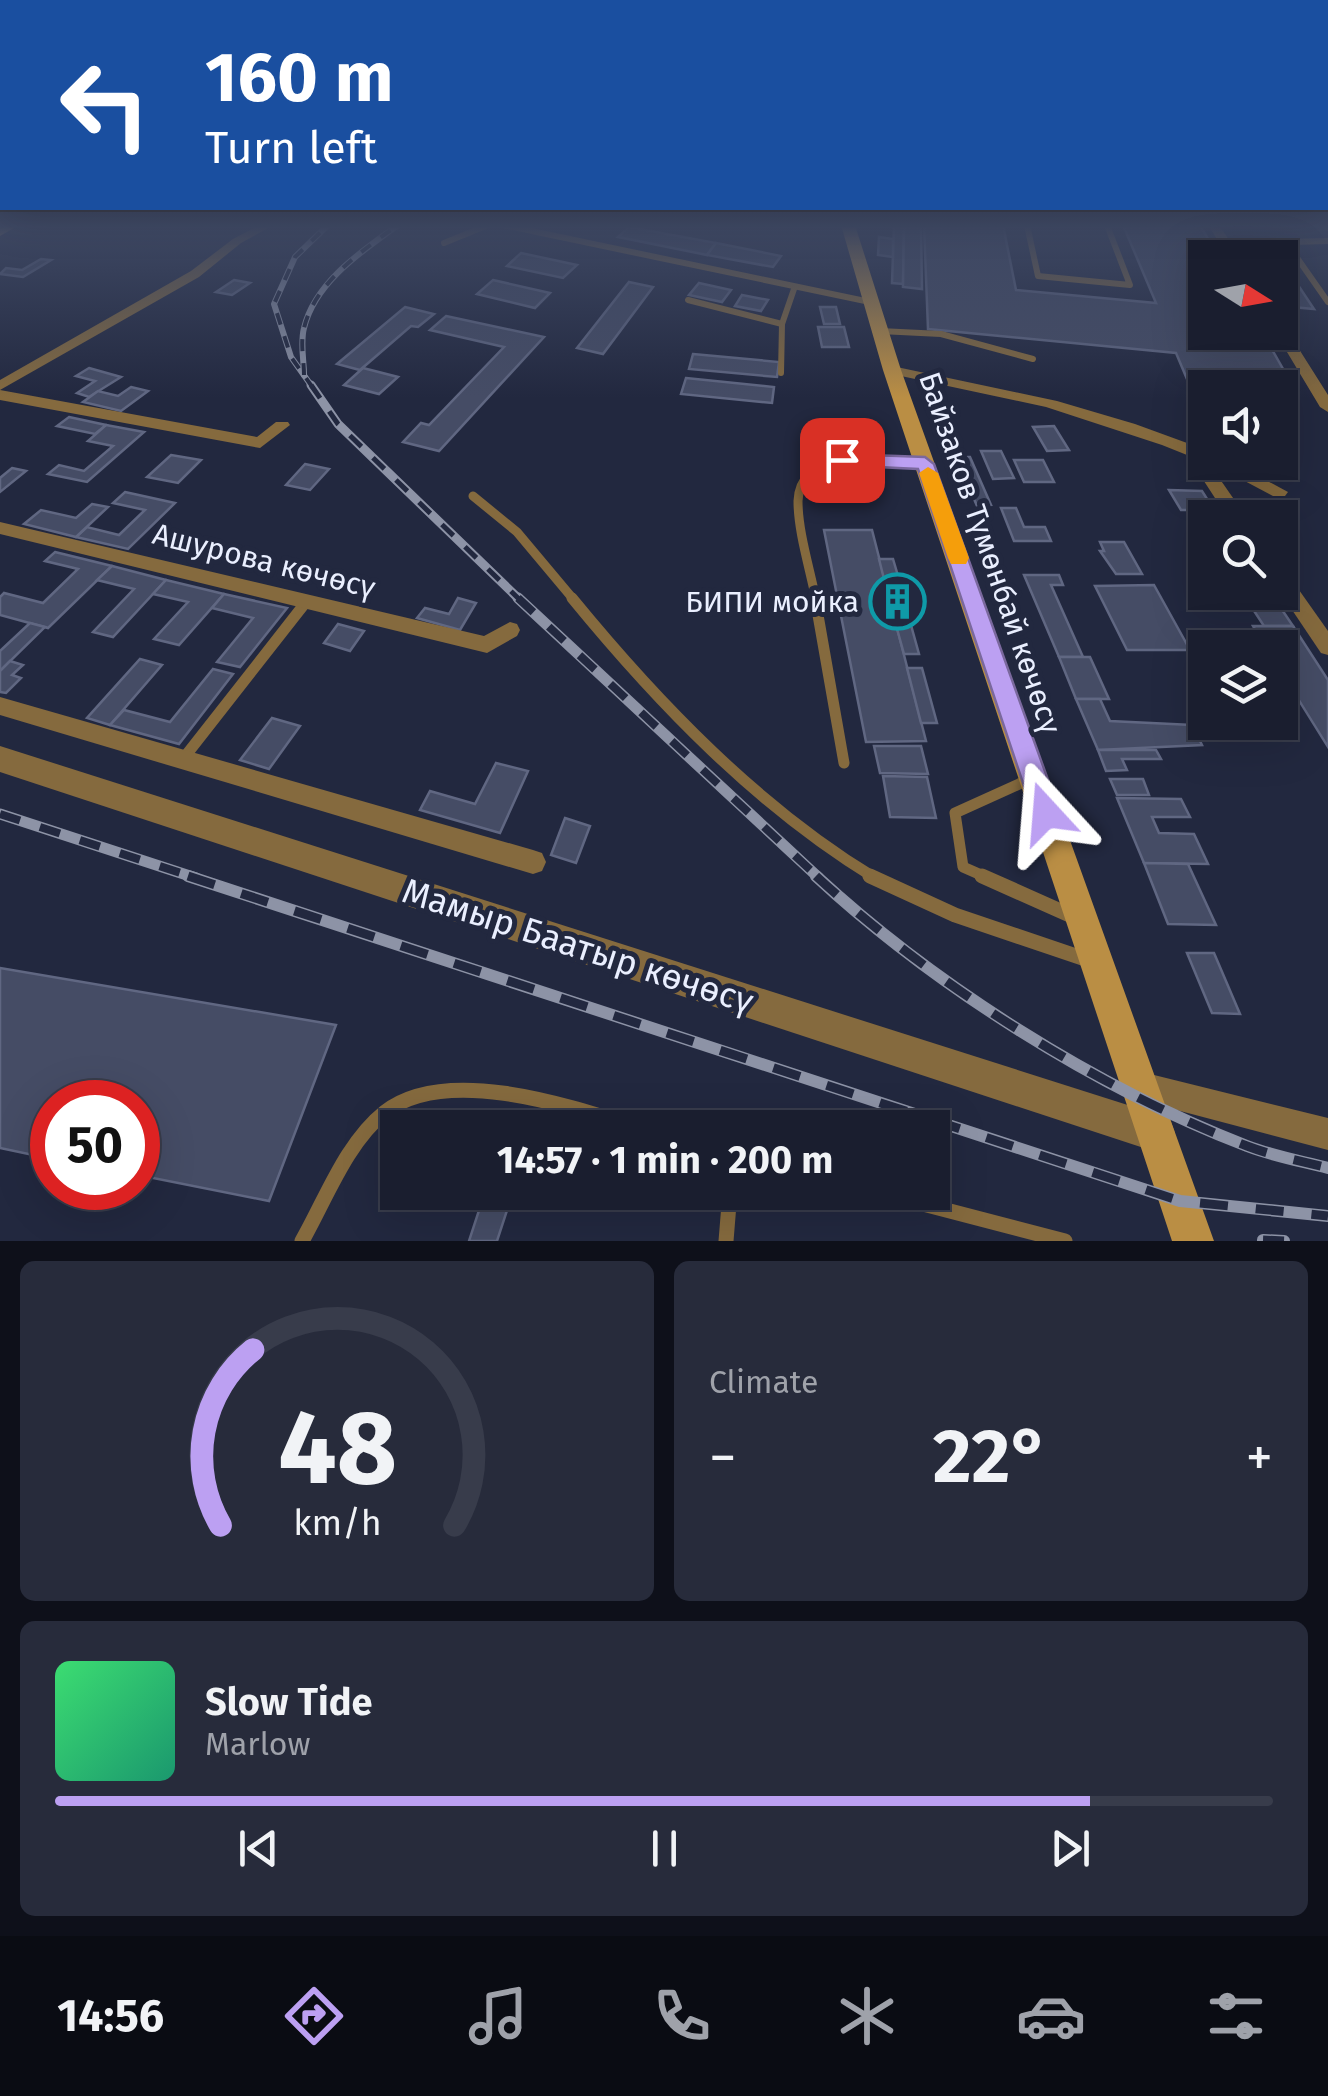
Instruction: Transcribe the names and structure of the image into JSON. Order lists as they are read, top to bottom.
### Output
{
  "streets": {
    "main road": ["Байзаков Түмөнбай көчөсү"],
    "street": ["Ашурова көчөсү", "Мамыр Баатыр көчөсү"]
  },
  "crossings": [
    ["Байзаков Түмөнбай көчөсү", "Мамыр Баатыр көчөсү"]
  ],
  "places": {
    "building": ["БИПИ мойка"]
  },
  "north": "right",
  "page": {
    "turn": ["160 m", "Turn left"],
    "limit": "50",
    "trip": "14:57 · 1 min · 200 m",
    "tile": "Climate",
    "heat": ["−", "22°", "+"],
    "song": ["Slow Tide", "Marlow"],
    "tabs": "14:56",
    "gauge": ["48", "km/h"]
  }
}
